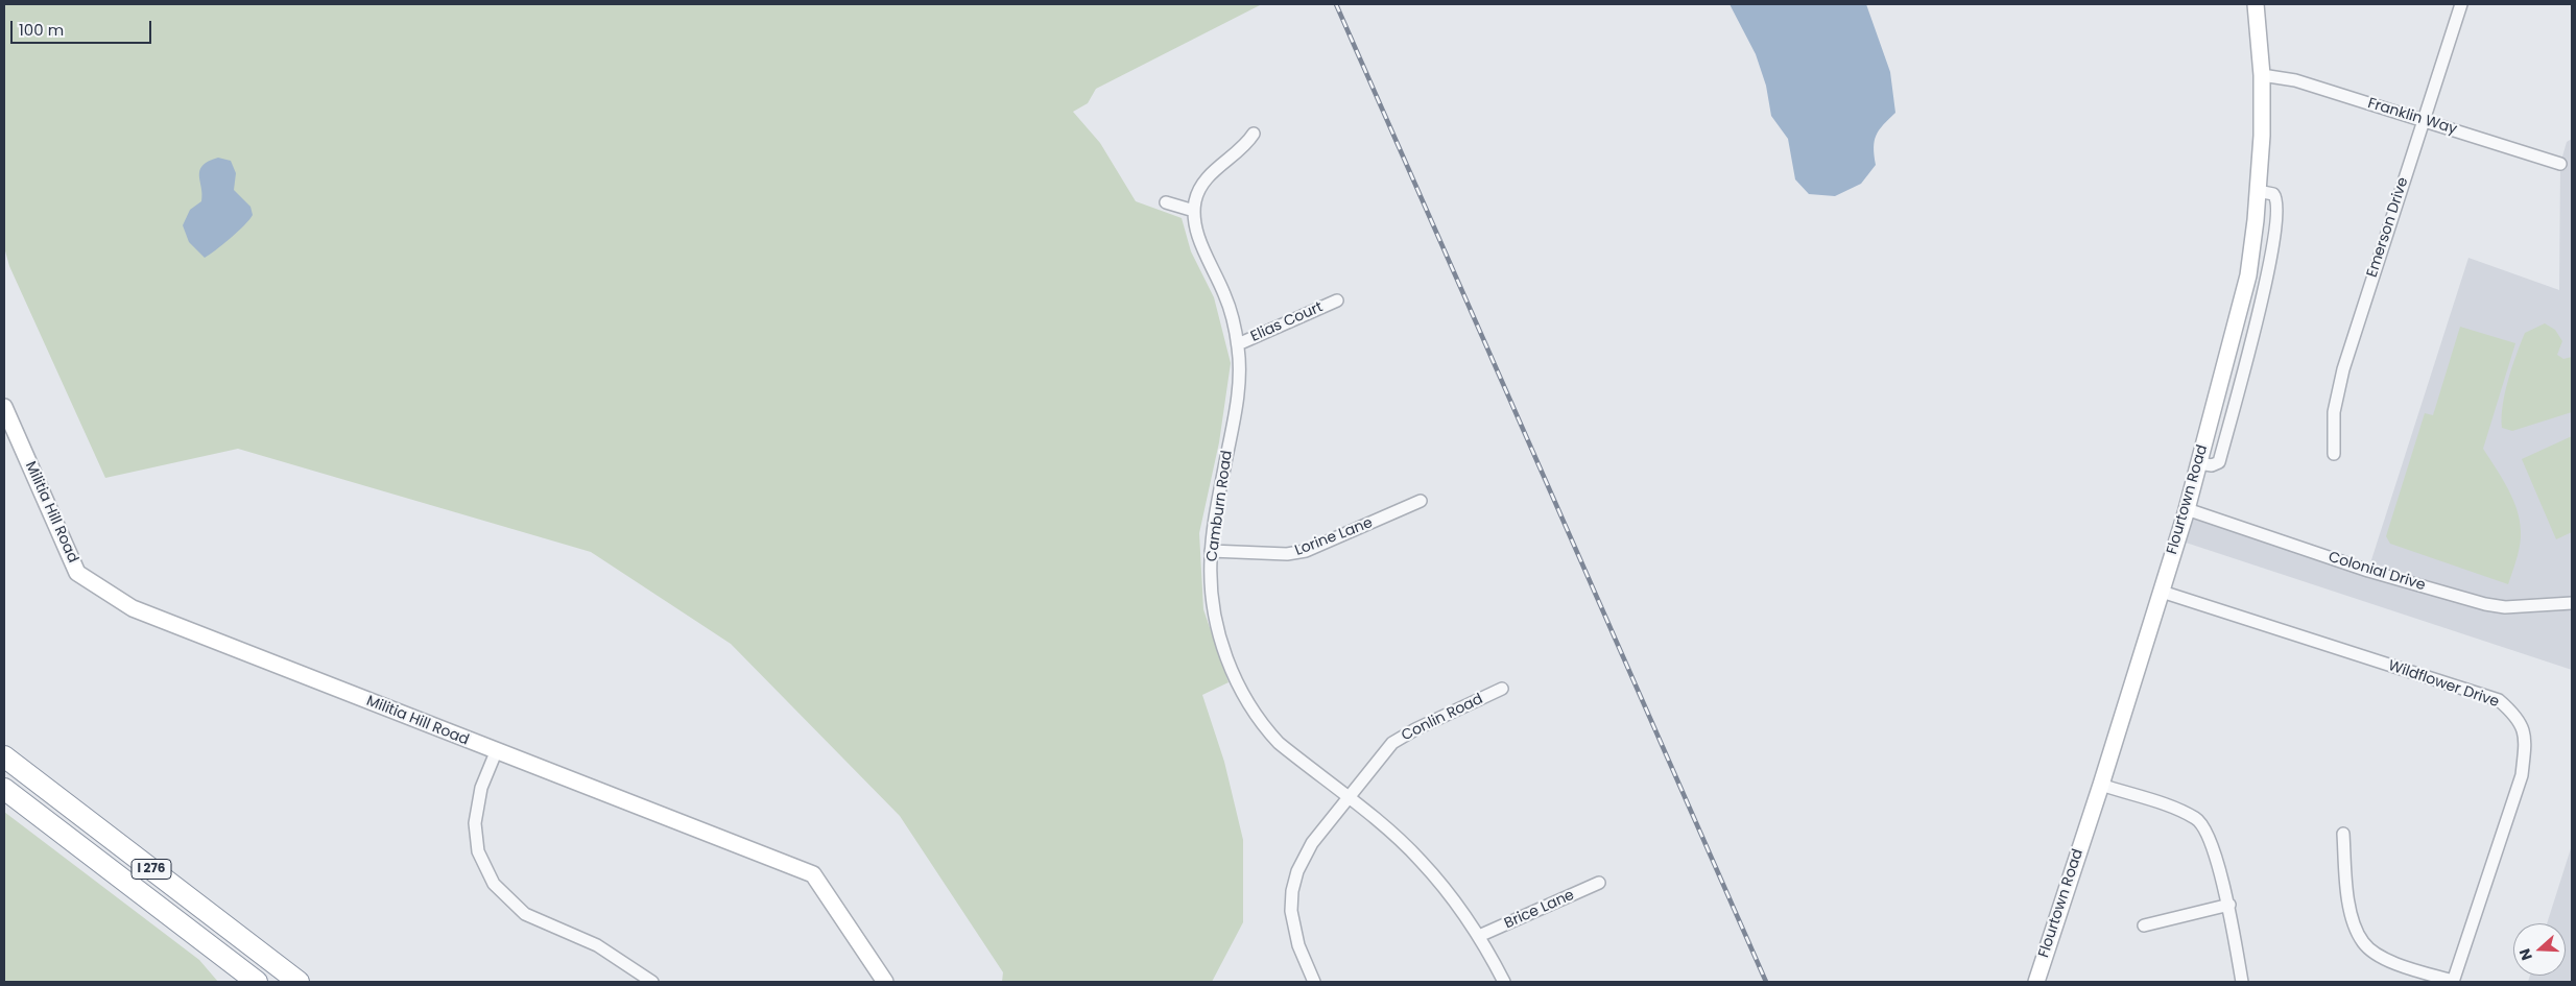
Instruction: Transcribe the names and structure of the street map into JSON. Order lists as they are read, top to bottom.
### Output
{
  "streets": {
    "highway": ["I 276"],
    "street": [
      "Franklin Way",
      "Emerson Drive",
      "Elias Court",
      "Flourtown Road",
      "Camburn Road",
      "Militia Hill Road",
      "Lorine Lane",
      "Colonial Drive",
      "Wildflower Drive",
      "Conlin Road",
      "Brice Lane"
    ]
  },
  "crossings": [
    ["Franklin Way", "Emerson Drive"],
    ["Franklin Way", "Flourtown Road"],
    ["Elias Court", "Camburn Road"],
    ["Flourtown Road", "Colonial Drive"],
    ["Flourtown Road", "Wildflower Drive"],
    ["Camburn Road", "Lorine Lane"],
    ["Camburn Road", "Conlin Road"],
    ["Camburn Road", "Brice Lane"]
  ],
  "scale_bar": "100 m",
  "north": "left"
}
